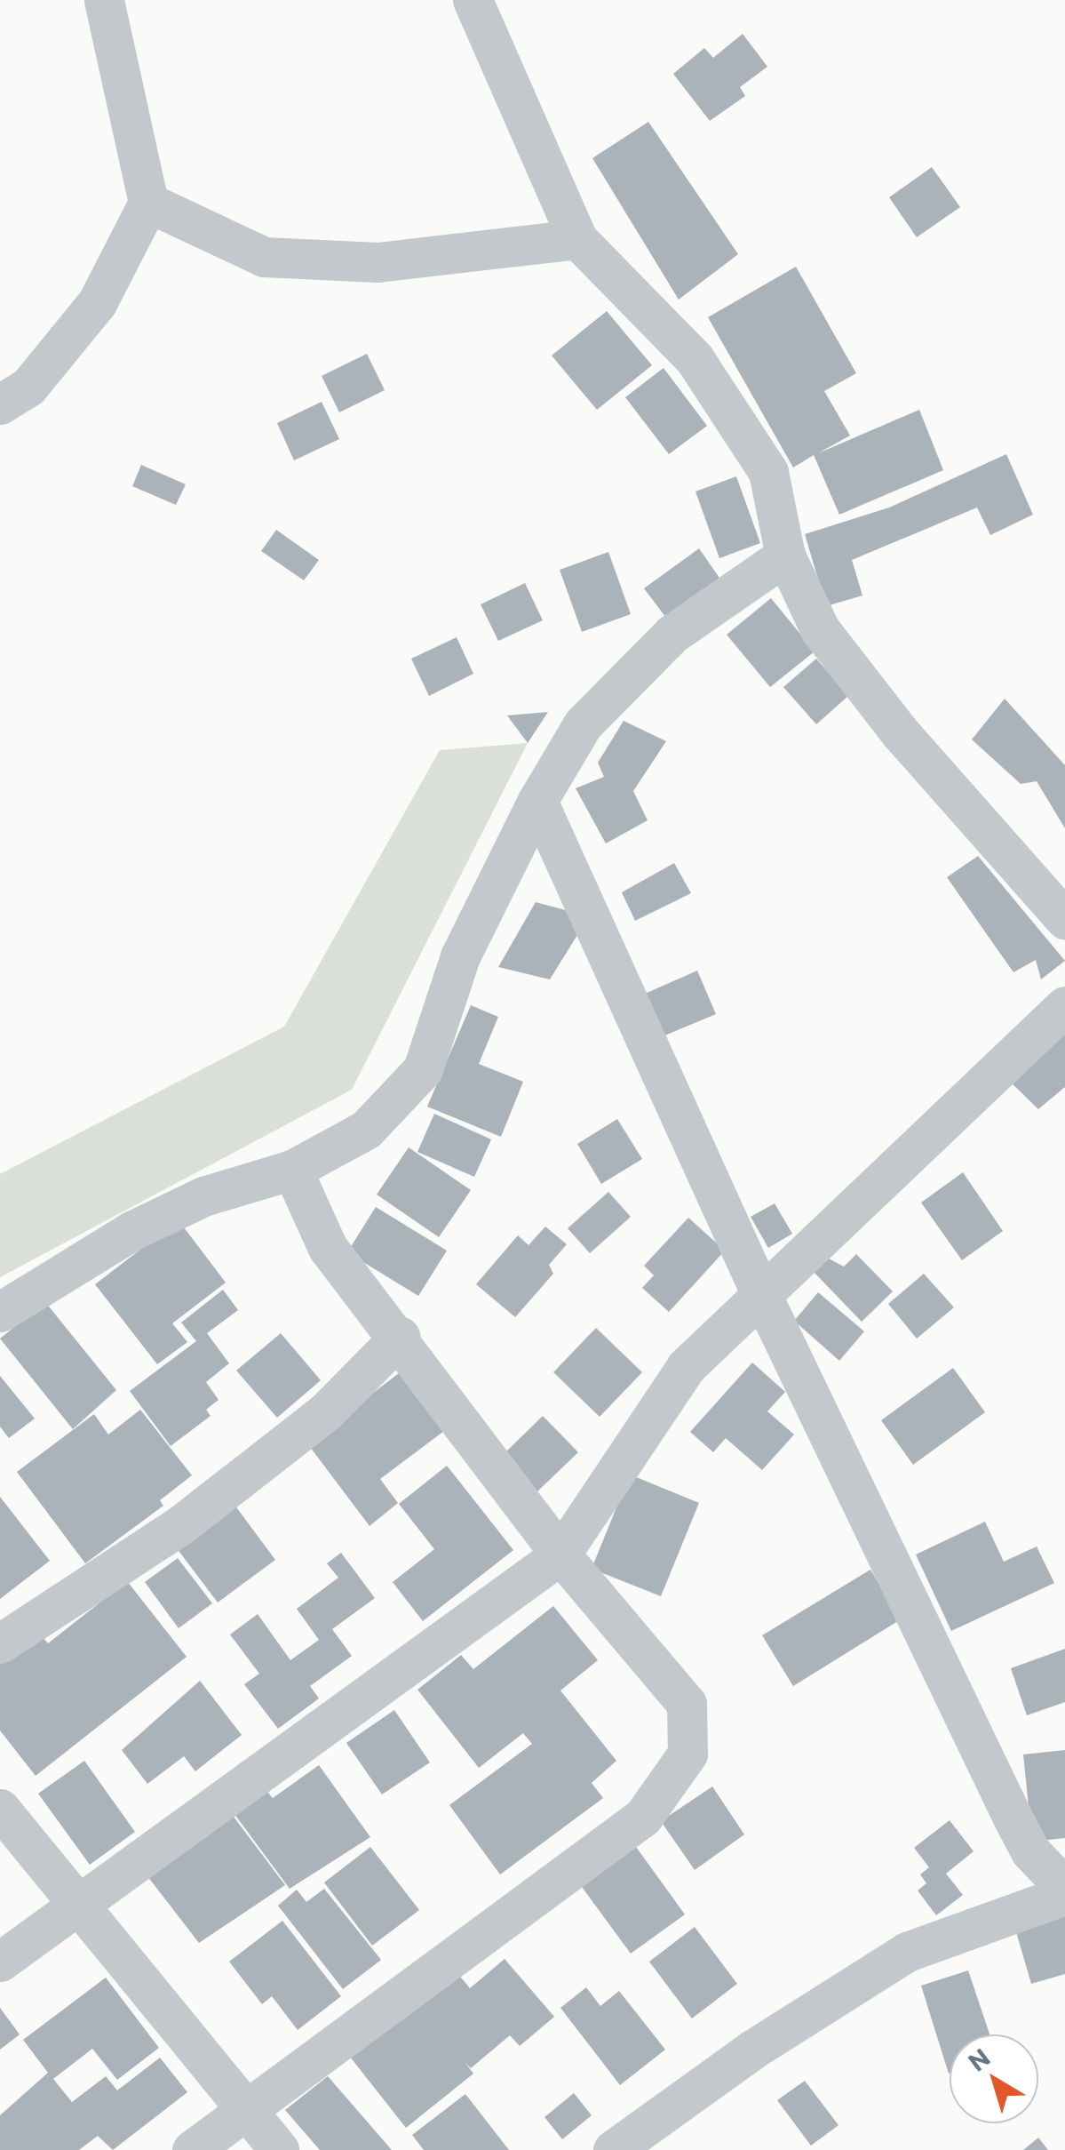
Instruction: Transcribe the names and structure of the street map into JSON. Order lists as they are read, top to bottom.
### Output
{
  "north": "top left"
}
